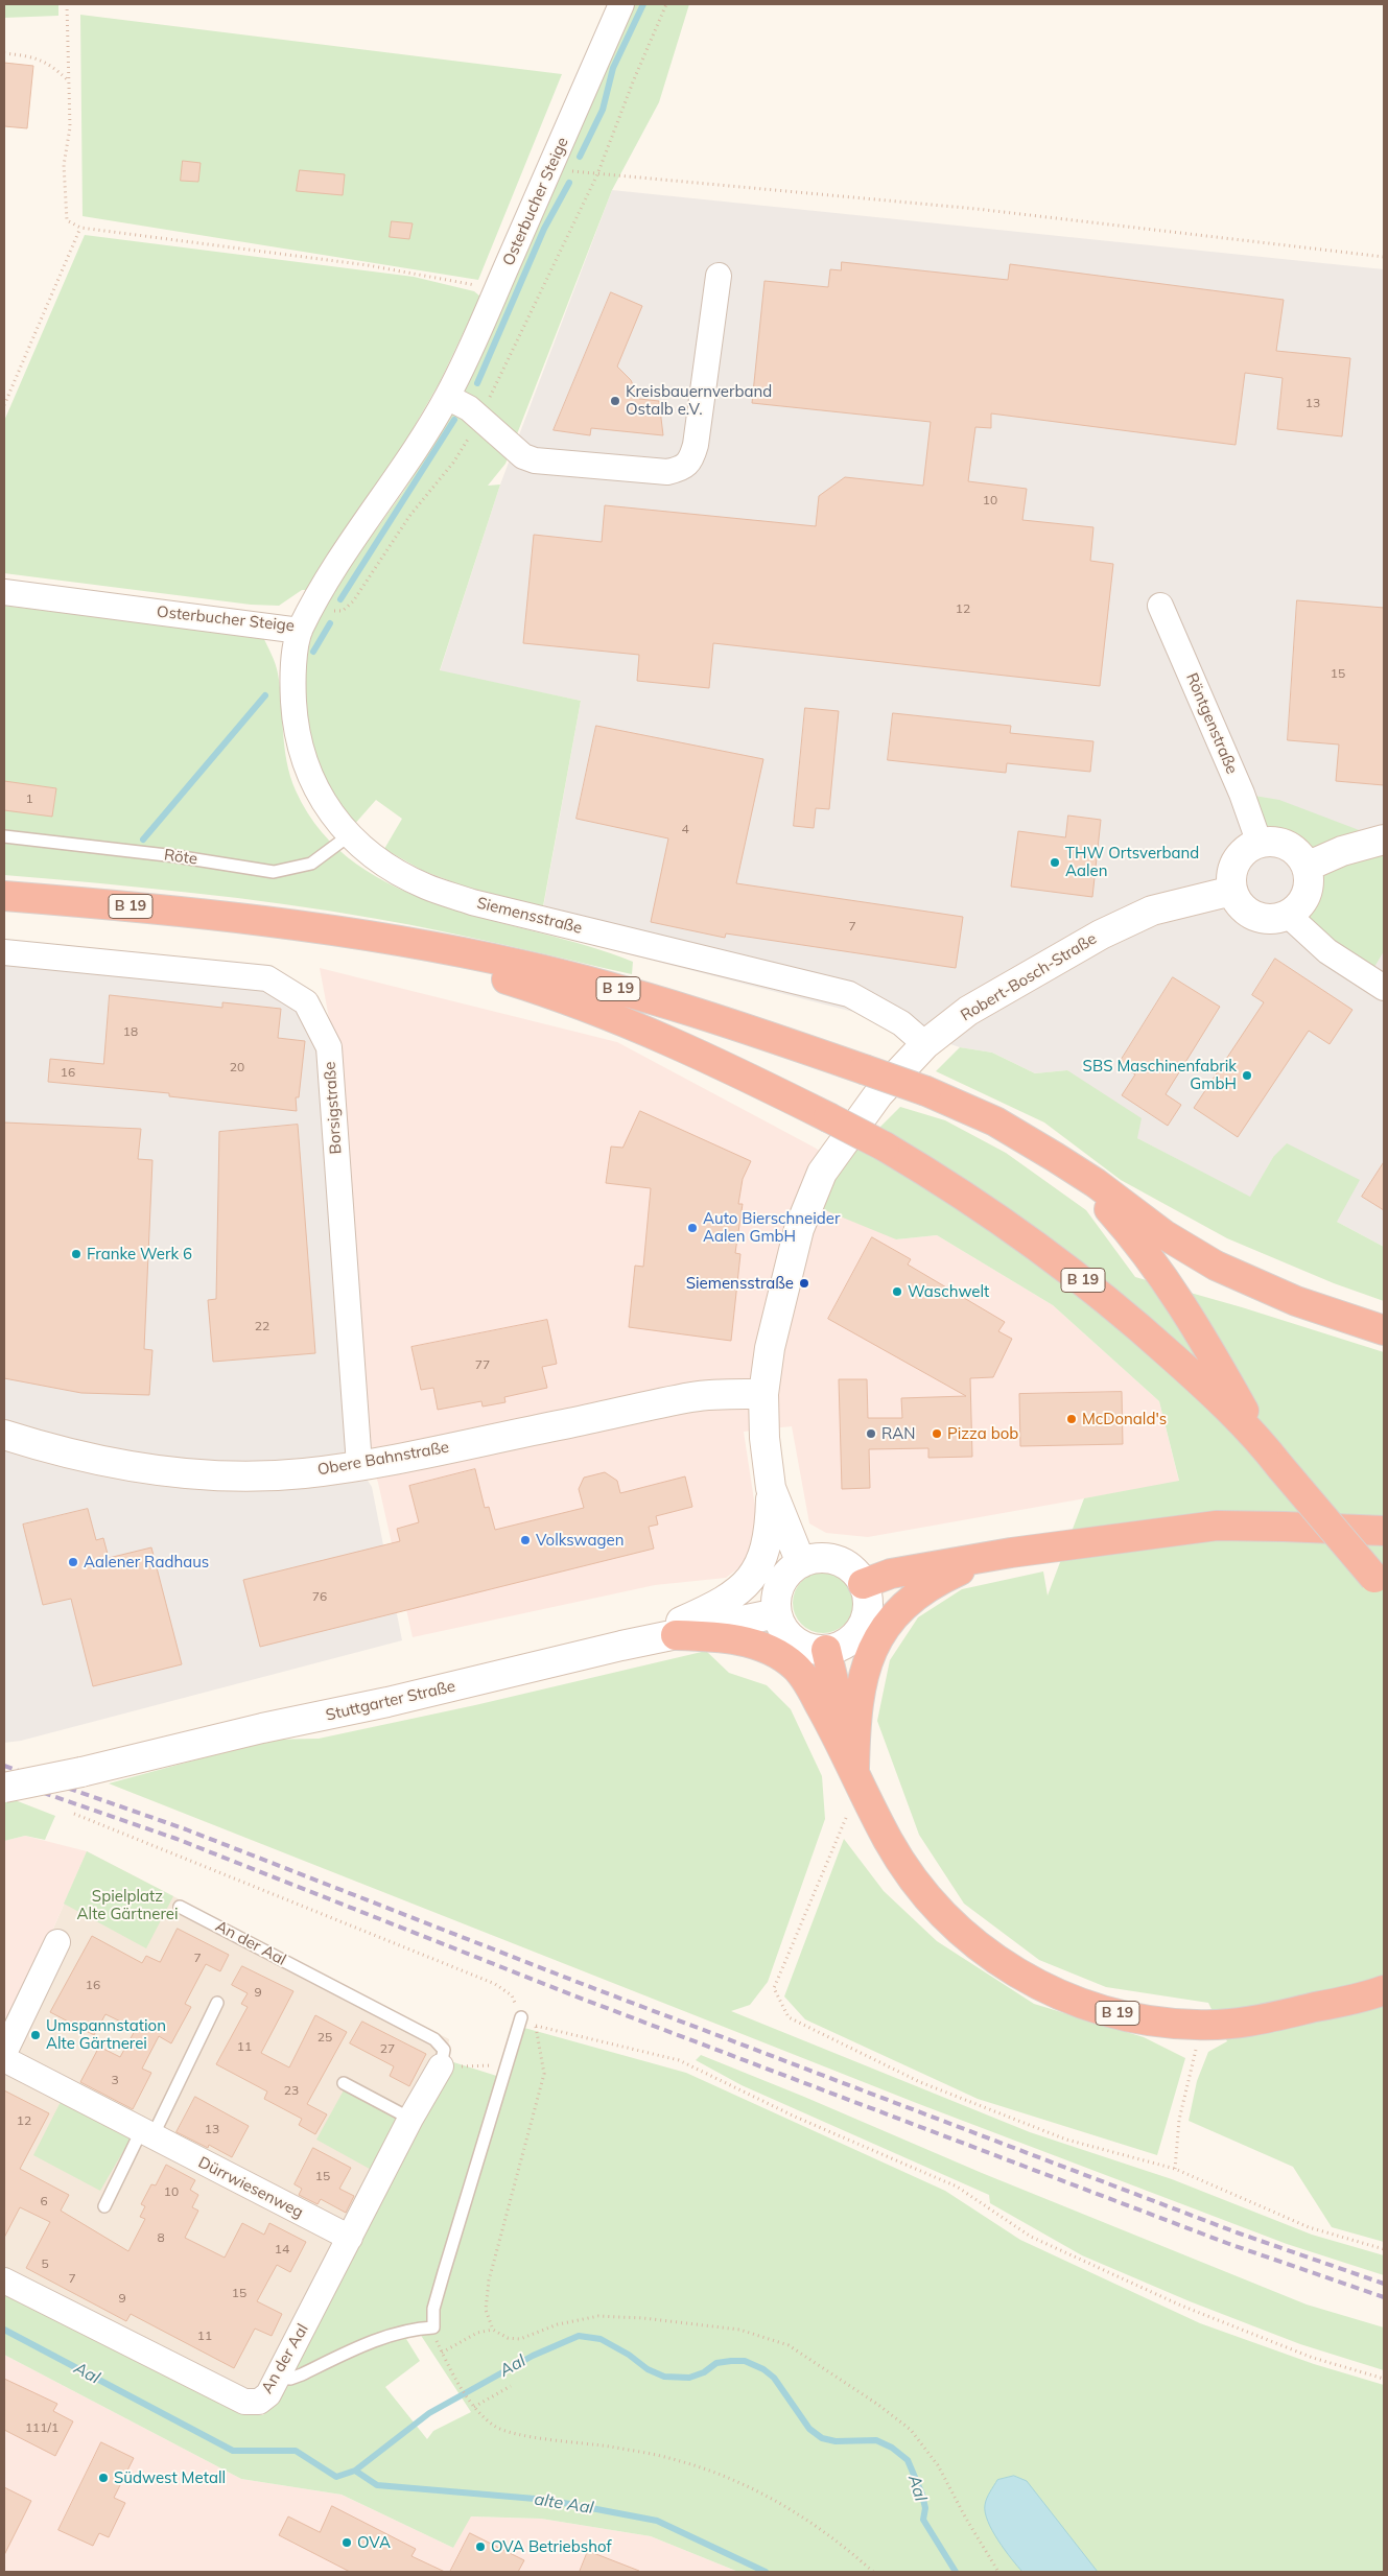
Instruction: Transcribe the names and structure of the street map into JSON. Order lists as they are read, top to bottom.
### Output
{
  "streets": {
    "highway": ["B 19"],
    "street": [
      "Osterbucher Steige",
      "Röntgenstraße",
      "Siemensstraße",
      "Robert-Bosch-Straße",
      "Borsigstraße",
      "Obere Bahnstraße",
      "Stuttgarter Straße",
      "An der Aal",
      "Dürrwiesenweg"
    ],
    "lane": ["Röte"]
  },
  "crossings": [
    ["Osterbucher Steige", "Siemensstraße"],
    ["Röntgenstraße", "Robert-Bosch-Straße"],
    ["Röte", "Siemensstraße"],
    ["B 19", "Robert-Bosch-Straße"],
    ["B 19", "Stuttgarter Straße"],
    ["Siemensstraße", "Robert-Bosch-Straße"],
    ["Robert-Bosch-Straße", "Obere Bahnstraße"],
    ["Robert-Bosch-Straße", "Stuttgarter Straße"],
    ["Borsigstraße", "Obere Bahnstraße"],
    ["An der Aal", "Dürrwiesenweg"]
  ],
  "water": ["Aal", "alte Aal"],
  "parks": ["Spielplatz Alte Gärtnerei"],
  "places": [
    "Kreisbauernverband Ostalb e.V.",
    "THW Ortsverband Aalen",
    "SBS Maschinenfabrik GmbH",
    "Auto Bierschneider Aalen GmbH",
    "Franke Werk 6",
    "Siemensstraße",
    "Waschwelt",
    "McDonald's",
    "RAN",
    "Pizza bob",
    "Volkswagen",
    "Aalener Radhaus",
    "Umspannstation Alte Gärtnerei",
    "Südwest Metall",
    "OVA",
    "OVA Betriebshof"
  ],
  "house_numbers": [
    "13",
    "10",
    "12",
    "15",
    "1",
    "4",
    "7",
    "18",
    "20",
    "16",
    "22",
    "77",
    "76",
    "7",
    "16",
    "9",
    "25",
    "11",
    "27",
    "3",
    "23",
    "12",
    "13",
    "15",
    "10",
    "6",
    "8",
    "14",
    "5",
    "7",
    "15",
    "9",
    "11",
    "111/1"
  ]
}
